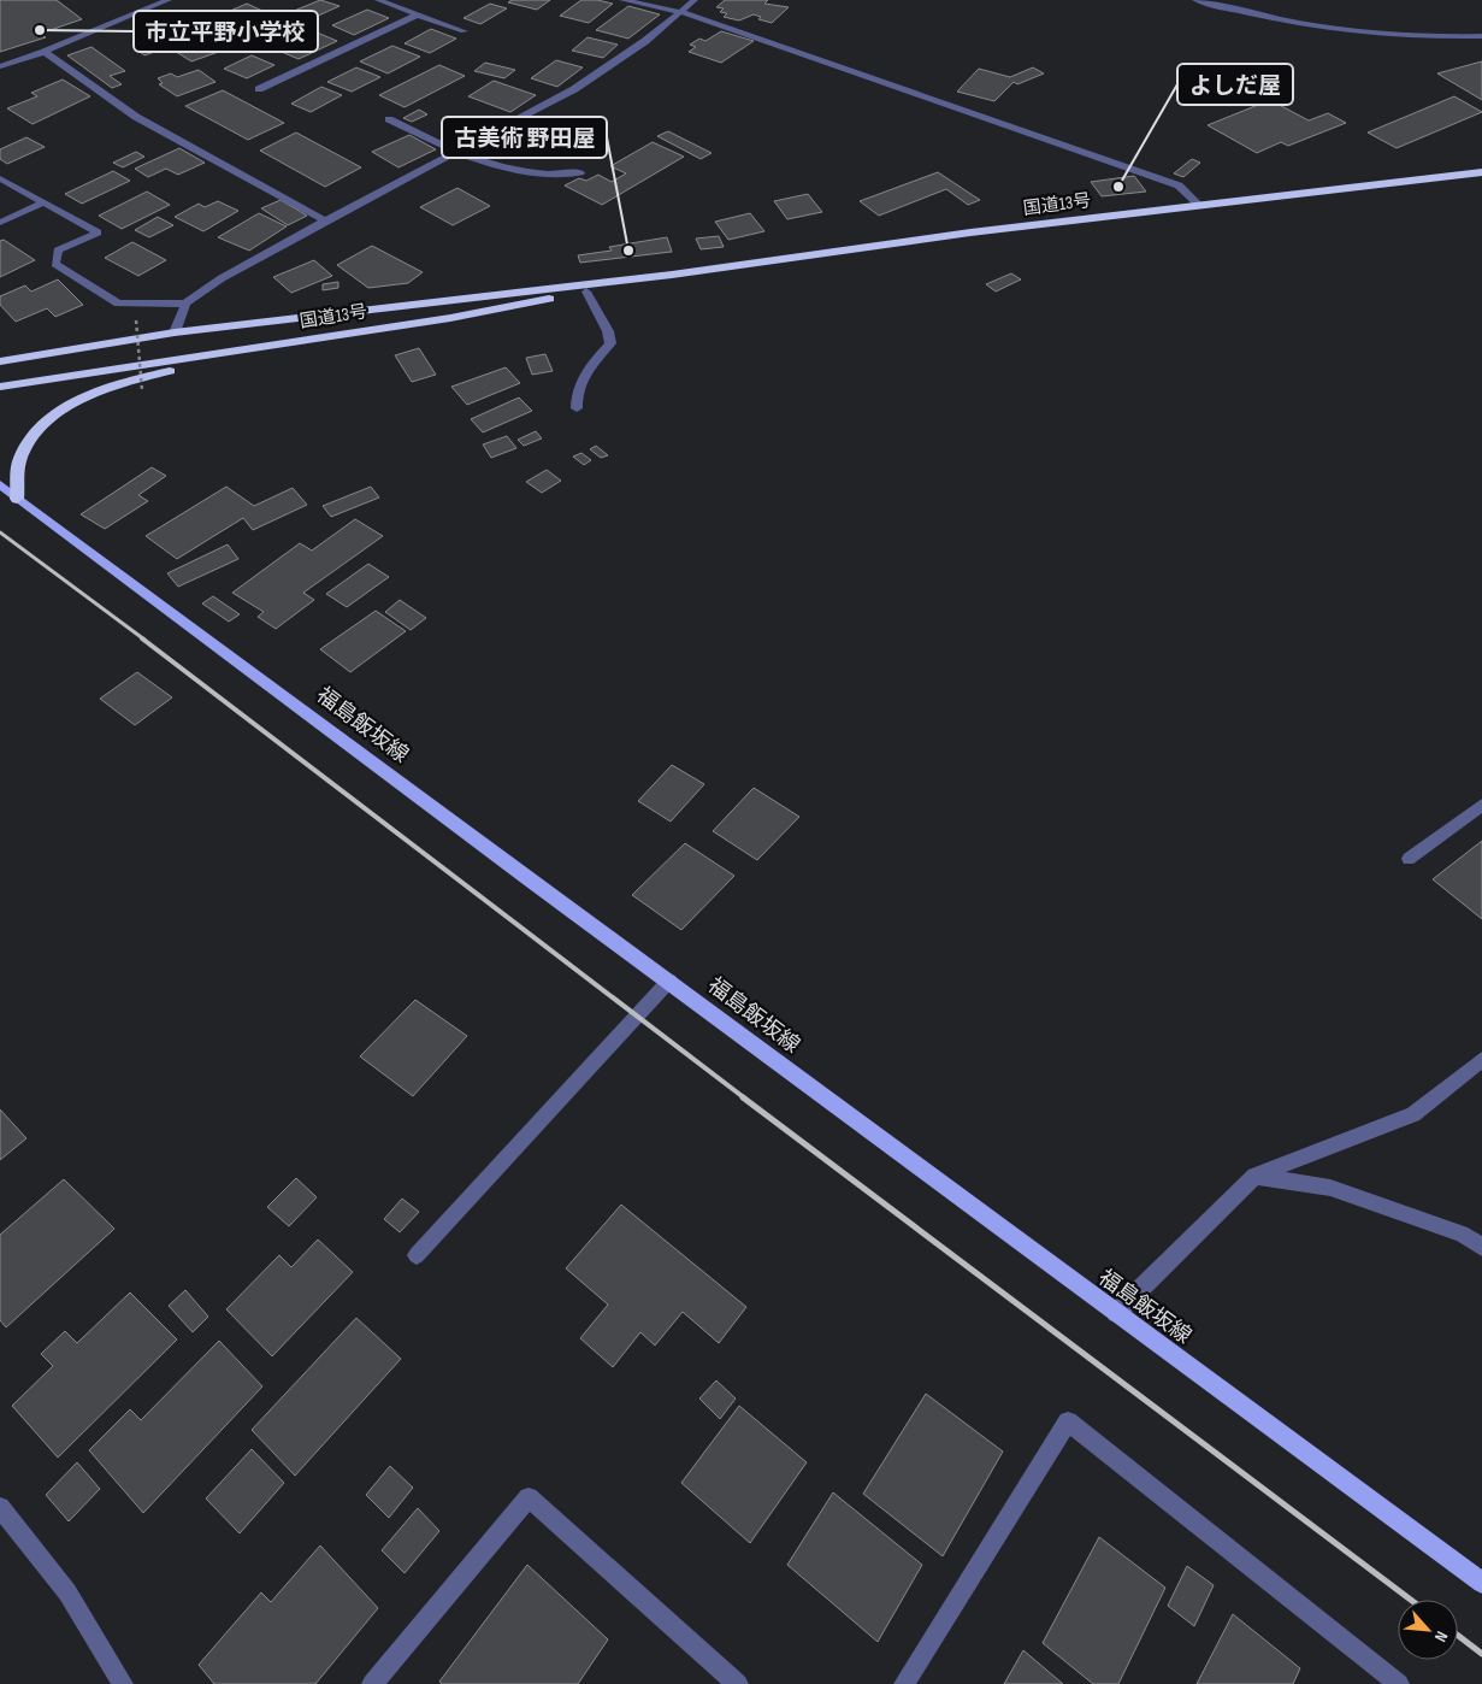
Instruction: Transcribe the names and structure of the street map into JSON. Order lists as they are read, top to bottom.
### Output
{
  "streets": {
    "highway": ["国道13号"],
    "main road": ["福島飯坂線"]
  },
  "places": ["市立平野小学校", "よしだ屋", "古美術 野田屋"],
  "north": "bottom right"
}
